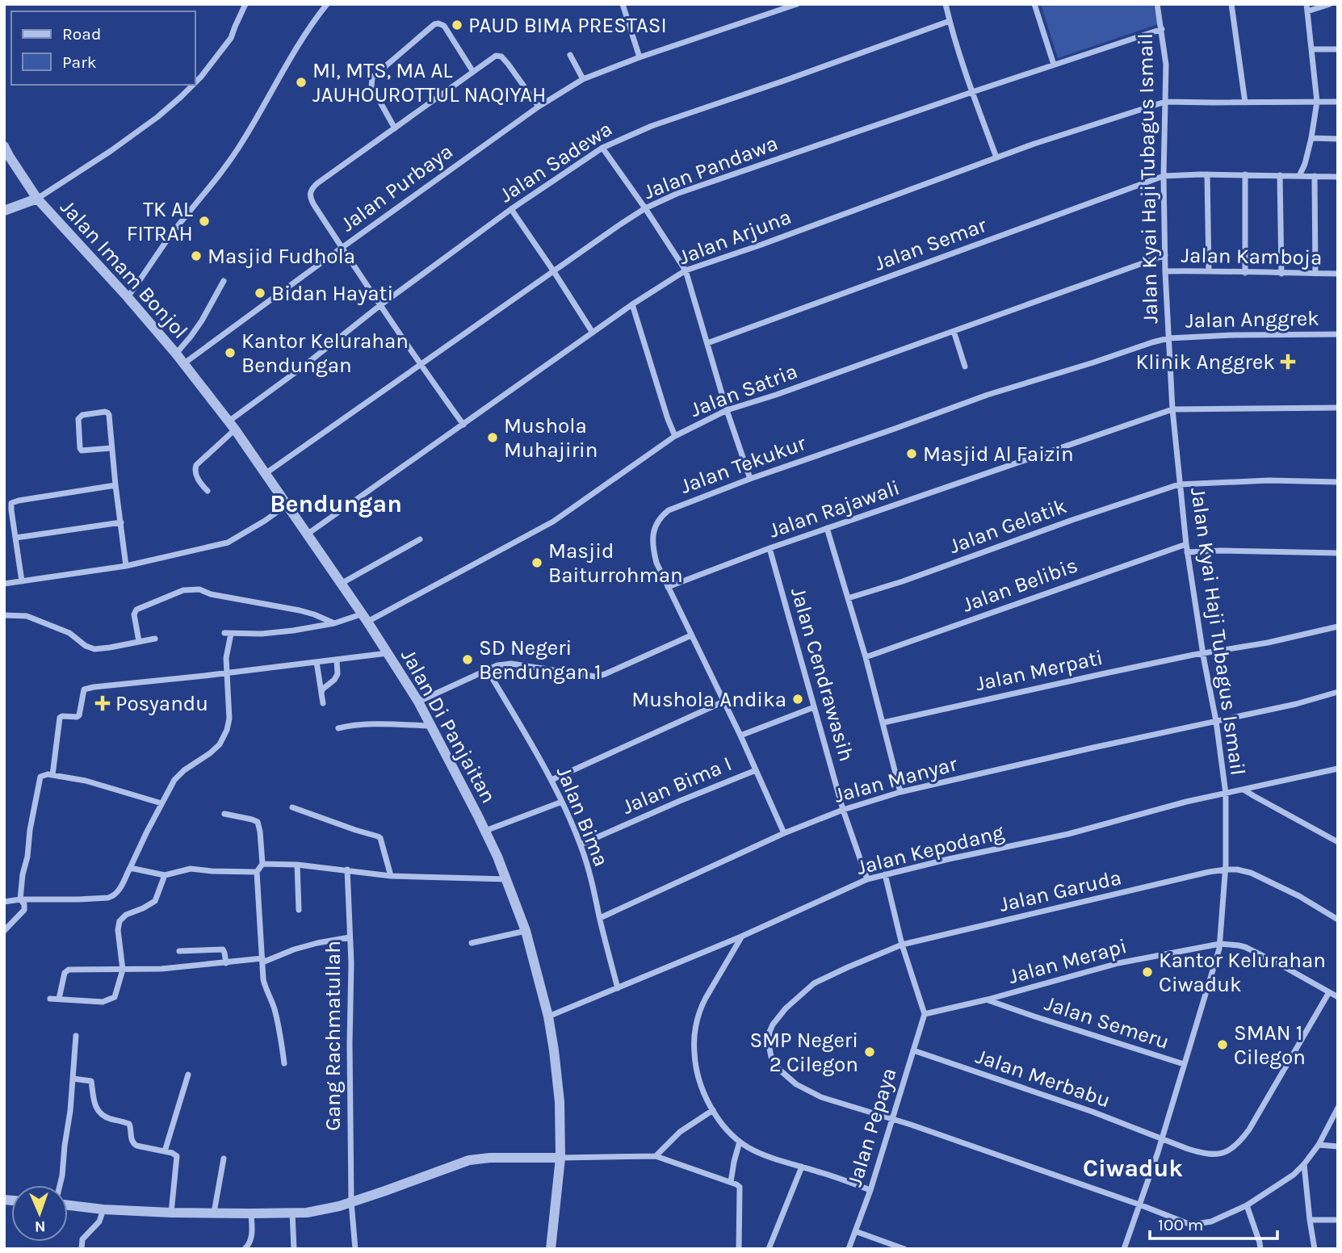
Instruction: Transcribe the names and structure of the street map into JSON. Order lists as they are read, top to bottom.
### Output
{
  "streets": {
    "street": [
      "Jalan Sadewa",
      "Jalan Pandawa",
      "Jalan Kyai Haji Tubagus Ismail",
      "Jalan Purbaya",
      "Jalan Arjuna",
      "Jalan Semar",
      "Jalan Kamboja",
      "Jalan Imam Bonjol",
      "Jalan Anggrek",
      "Jalan Satria",
      "Jalan Tekukur",
      "Jalan Rajawali",
      "Jalan Gelatik",
      "Jalan Belibis",
      "Jalan Merpati",
      "Jalan Cendrawasih",
      "Jalan Di Panjaitan",
      "Jalan Manyar",
      "Jalan Bima I",
      "Jalan Bima",
      "Jalan Kepodang",
      "Jalan Garuda",
      "Jalan Merapi",
      "Jalan Semeru",
      "Gang Rachmatullah",
      "Jalan Merbabu",
      "Jalan Pepaya"
    ]
  },
  "crossings": [
    ["Jalan Sadewa", "Jalan Di Panjaitan"],
    ["Jalan Pandawa", "Jalan Kyai Haji Tubagus Ismail"],
    ["Jalan Pandawa", "Jalan Di Panjaitan"],
    ["Jalan Kyai Haji Tubagus Ismail", "Jalan Arjuna"],
    ["Jalan Kyai Haji Tubagus Ismail", "Jalan Semar"],
    ["Jalan Kyai Haji Tubagus Ismail", "Jalan Kamboja"],
    ["Jalan Kyai Haji Tubagus Ismail", "Jalan Anggrek"],
    ["Jalan Kyai Haji Tubagus Ismail", "Jalan Satria"],
    ["Jalan Kyai Haji Tubagus Ismail", "Jalan Tekukur"],
    ["Jalan Kyai Haji Tubagus Ismail", "Jalan Rajawali"],
    ["Jalan Kyai Haji Tubagus Ismail", "Jalan Gelatik"],
    ["Jalan Kyai Haji Tubagus Ismail", "Jalan Belibis"],
    ["Jalan Kyai Haji Tubagus Ismail", "Jalan Merpati"],
    ["Jalan Kyai Haji Tubagus Ismail", "Jalan Manyar"],
    ["Jalan Kyai Haji Tubagus Ismail", "Jalan Kepodang"],
    ["Jalan Kyai Haji Tubagus Ismail", "Jalan Garuda"],
    ["Jalan Kyai Haji Tubagus Ismail", "Jalan Merapi"],
    ["Jalan Kyai Haji Tubagus Ismail", "Jalan Semeru"],
    ["Jalan Kyai Haji Tubagus Ismail", "Jalan Merbabu"],
    ["Jalan Purbaya", "Jalan Imam Bonjol"],
    ["Jalan Purbaya", "Jalan Di Panjaitan"],
    ["Jalan Arjuna", "Jalan Di Panjaitan"],
    ["Jalan Imam Bonjol", "Jalan Di Panjaitan"],
    ["Jalan Anggrek", "Jalan Tekukur"],
    ["Jalan Satria", "Jalan Di Panjaitan"],
    ["Jalan Tekukur", "Jalan Rajawali"],
    ["Jalan Tekukur", "Jalan Manyar"],
    ["Jalan Tekukur", "Jalan Bima I"],
    ["Jalan Rajawali", "Jalan Cendrawasih"],
    ["Jalan Cendrawasih", "Jalan Manyar"],
    ["Jalan Cendrawasih", "Jalan Kepodang"],
    ["Jalan Di Panjaitan", "Jalan Kepodang"],
    ["Jalan Manyar", "Jalan Bima"],
    ["Jalan Bima I", "Jalan Bima"],
    ["Jalan Bima", "Jalan Kepodang"],
    ["Jalan Garuda", "Jalan Pepaya"],
    ["Jalan Merapi", "Jalan Semeru"],
    ["Jalan Merapi", "Jalan Pepaya"],
    ["Jalan Merbabu", "Jalan Pepaya"]
  ],
  "districts": ["Bendungan", "Ciwaduk"],
  "places": {
    "other": [
      "PAUD BIMA PRESTASI",
      "MI, MTS, MA AL JAUHOUROTTUL NAQIYAH",
      "TK AL FITRAH",
      "Masjid Fudhola",
      "Bidan Hayati",
      "Kantor Kelurahan Bendungan",
      "Mushola Muhajirin",
      "Masjid Al Faizin",
      "Masjid Baiturrohman",
      "SD Negeri Bendungan 1",
      "Mushola Andika",
      "Kantor Kelurahan Ciwaduk",
      "SMAN 1 Cilegon",
      "SMP Negeri 2 Cilegon"
    ],
    "health": ["Klinik Anggrek", "Posyandu"]
  },
  "legend": ["Road", "Park"],
  "scale_bar": "100 m",
  "north": "bottom"
}
